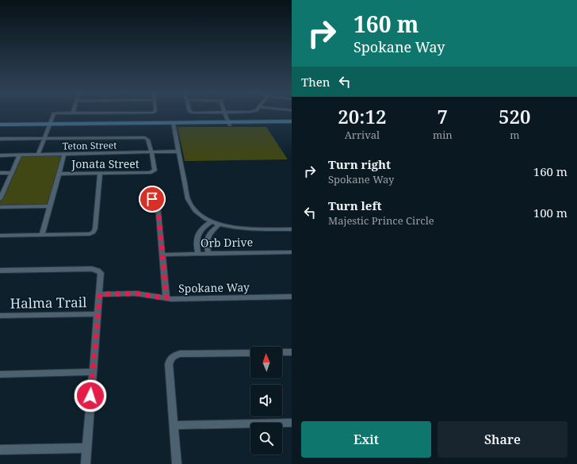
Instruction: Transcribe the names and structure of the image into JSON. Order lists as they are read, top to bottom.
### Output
{
  "streets": {
    "street": [
      "Teton Street",
      "Jonata Street",
      "Orb Drive",
      "Spokane Way",
      "Halma Trail"
    ]
  },
  "crossings": [
    ["Teton Street", "Jonata Street"]
  ],
  "north": "top",
  "page": {
    "turn": ["160 m", "Spokane Way"],
    "then": "Then",
    "eta": [
      "20:12",
      "Arrival",
      "7",
      "min",
      "520",
      "m"
    ],
    "list": [
      {
        "name": "Turn right",
        "note": "Spokane Way",
        "value": "160 m"
      },
      {
        "name": "Turn left",
        "note": "Majestic Prince Circle",
        "value": "100 m"
      }
    ],
    "buttons": ["Exit", "Share"]
  }
}
